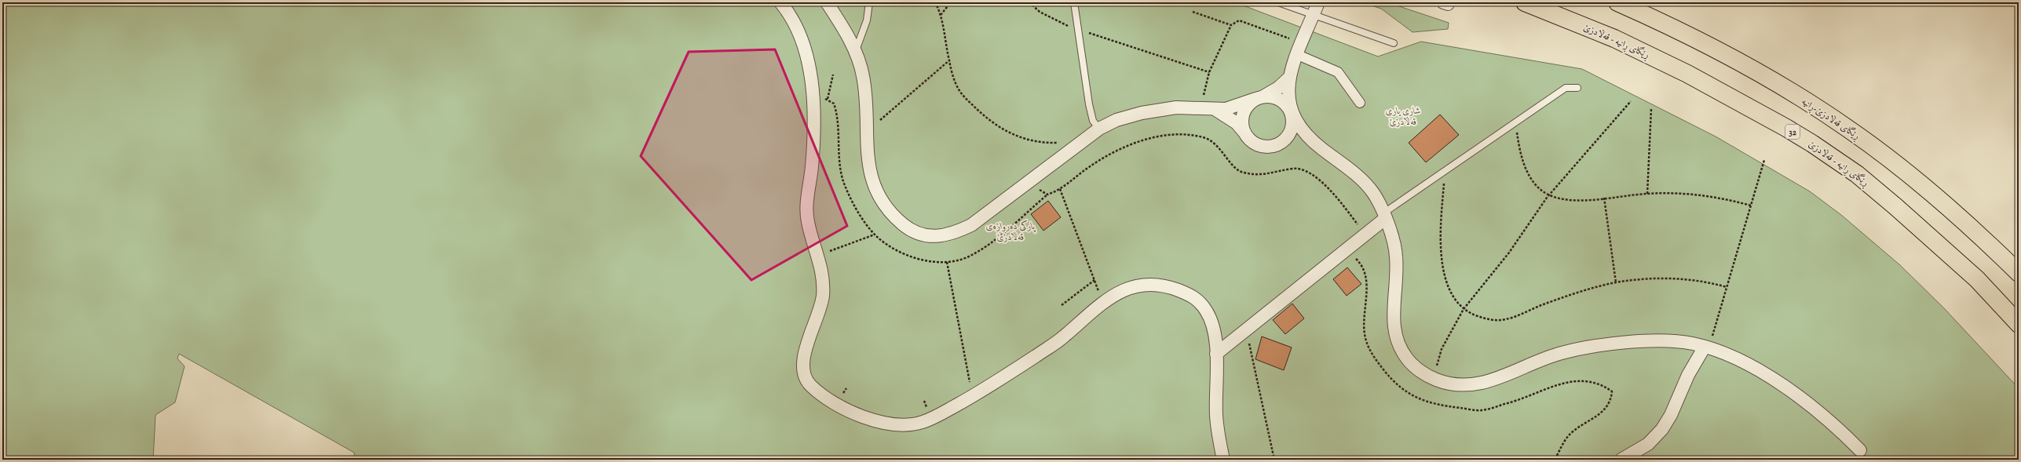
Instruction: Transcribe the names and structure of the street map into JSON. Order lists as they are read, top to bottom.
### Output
{
  "streets": {
    "main road": ["ڕێگای ڕانیە - قەڵادزێ", "ڕێگای قەڵادزێ-ڕانیە", "32"]
  },
  "parks": ["شاری یاری قەڵادزێ", "پارکی دەروازەی قەڵادزێ"]
}
